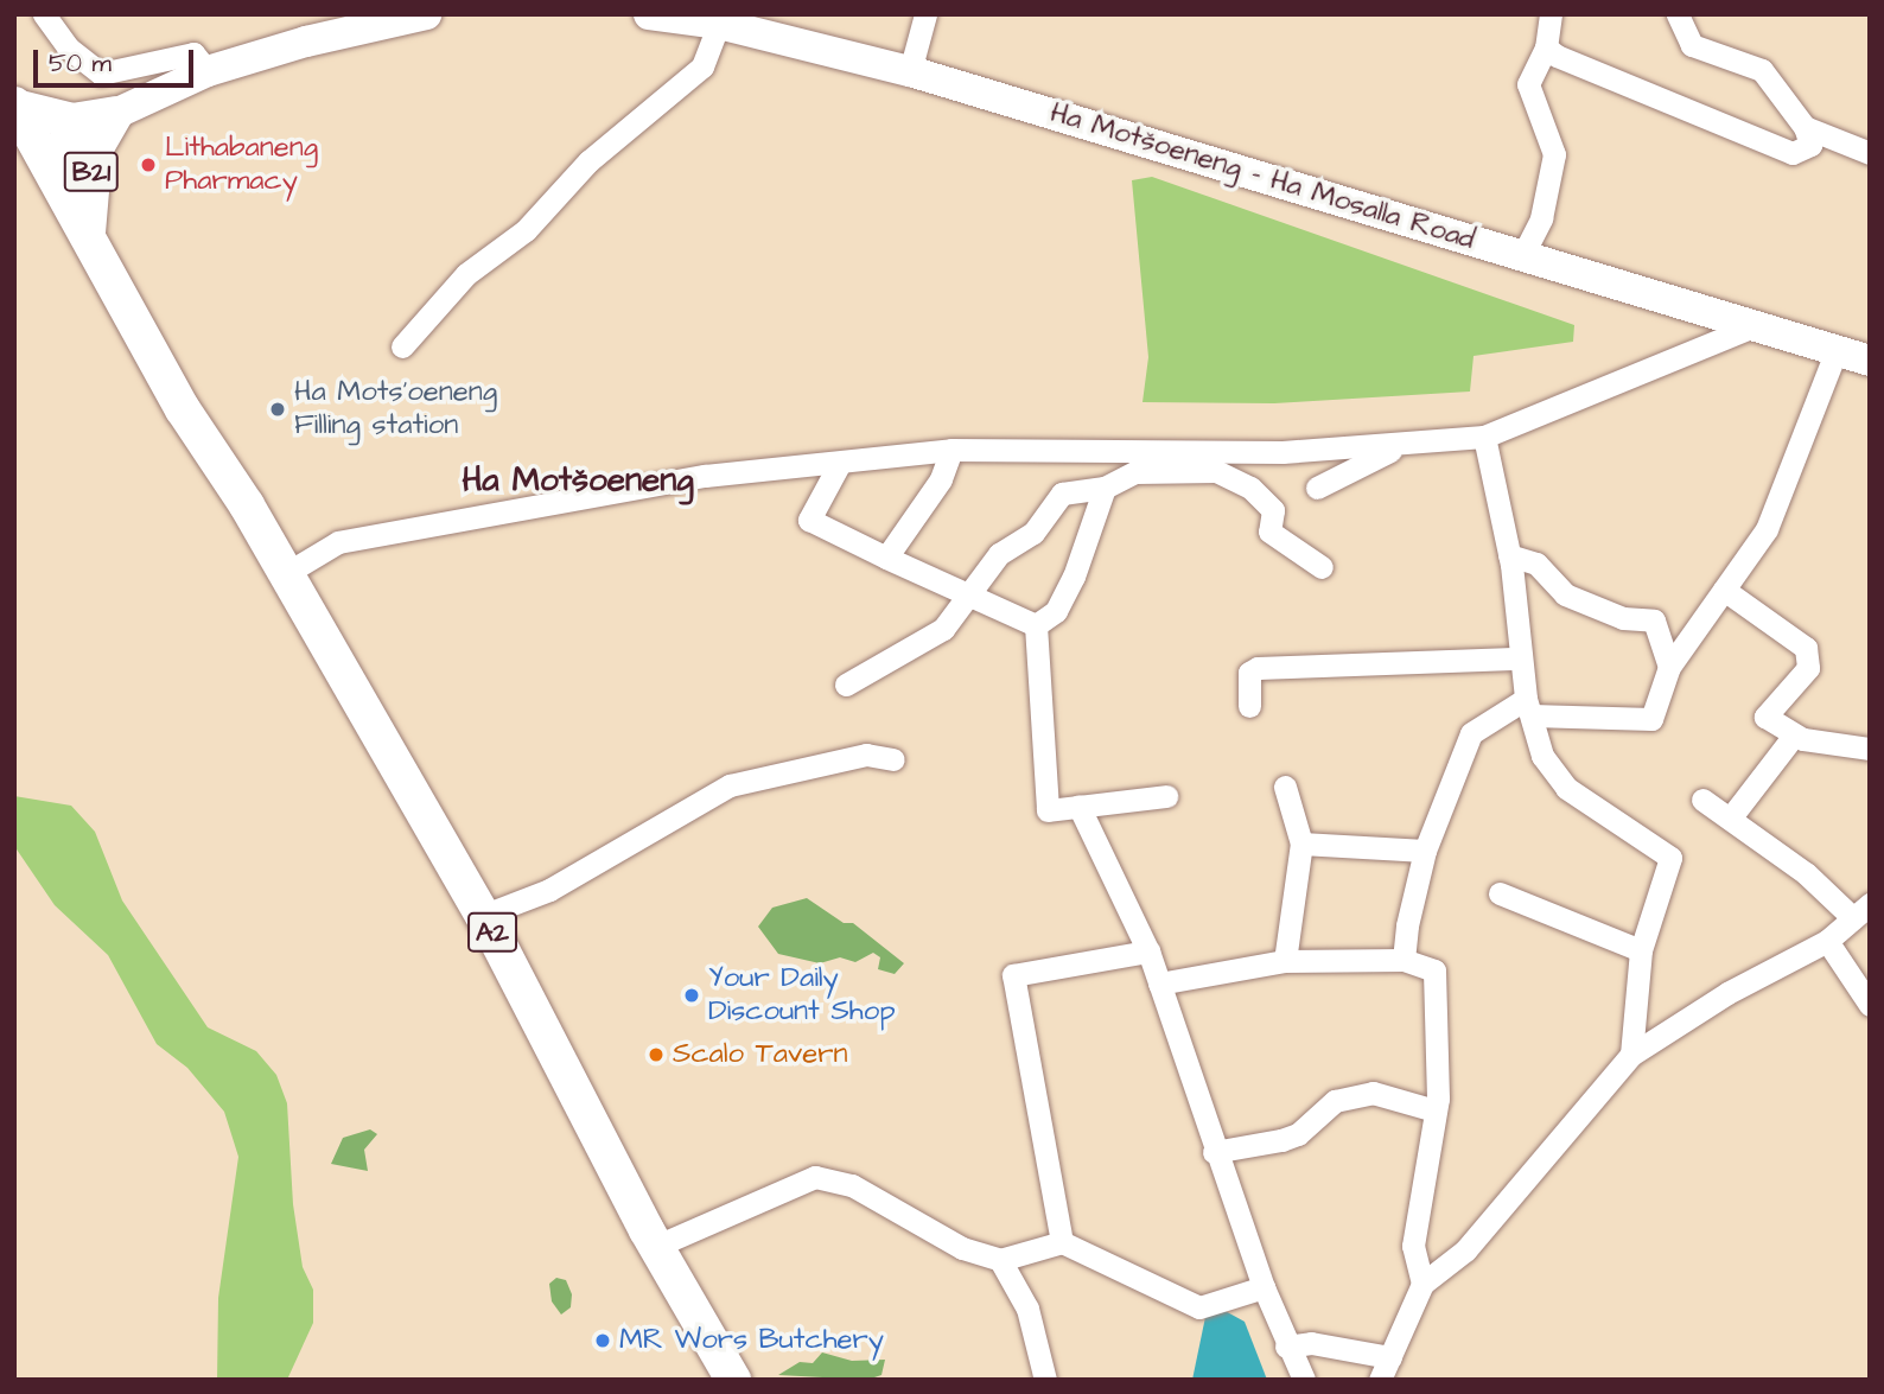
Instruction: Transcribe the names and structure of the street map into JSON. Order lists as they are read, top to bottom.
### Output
{
  "streets": {
    "main road": ["B21", "Ha Motšoeneng - Ha Mosalla Road", "A2"]
  },
  "crossings": [
    ["B21", "A2"]
  ],
  "districts": ["Ha Motšoeneng"],
  "places": [
    "Lithabaneng Pharmacy",
    "Ha Mots'oeneng Filling station",
    "Your Daily Discount Shop",
    "Scalo Tavern",
    "MR Wors Butchery"
  ],
  "scale_bar": "50 m"
}
